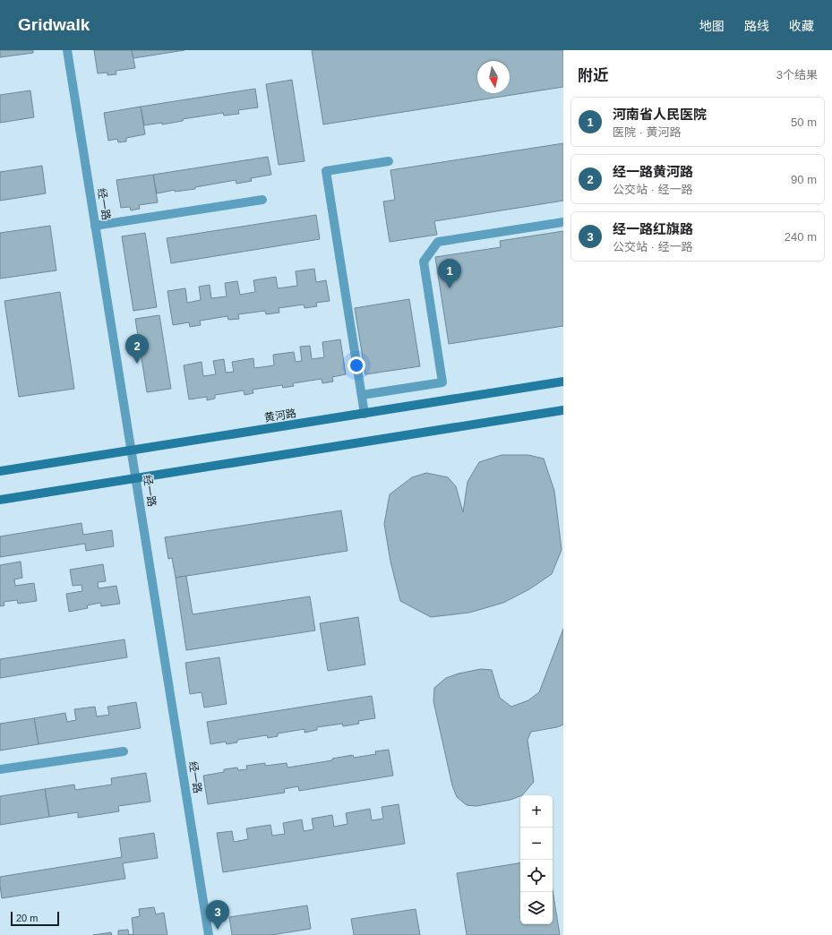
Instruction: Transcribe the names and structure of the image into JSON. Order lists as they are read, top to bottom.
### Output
{
  "streets": {
    "main road": ["黄河路"],
    "street": ["经一路"]
  },
  "crossings": [
    ["经一路", "黄河路"]
  ],
  "scale_bar": "20 m",
  "north": "bottom",
  "page": {
    "header": "Gridwalk",
    "nav": ["地图", "路线", "收藏"],
    "heading": ["附近", "3个结果"],
    "list": [
      {
        "mark": "1",
        "name": "河南省人民医院",
        "note": "医院 · 黄河路",
        "value": "50 m"
      },
      {
        "mark": "2",
        "name": "经一路黄河路",
        "note": "公交站 · 经一路",
        "value": "90 m"
      },
      {
        "mark": "3",
        "name": "经一路红旗路",
        "note": "公交站 · 经一路",
        "value": "240 m"
      }
    ],
    "pins": ["1", "2", "3"],
    "map_buttons": ["+", "−"],
    "scale": "20 m"
  }
}
